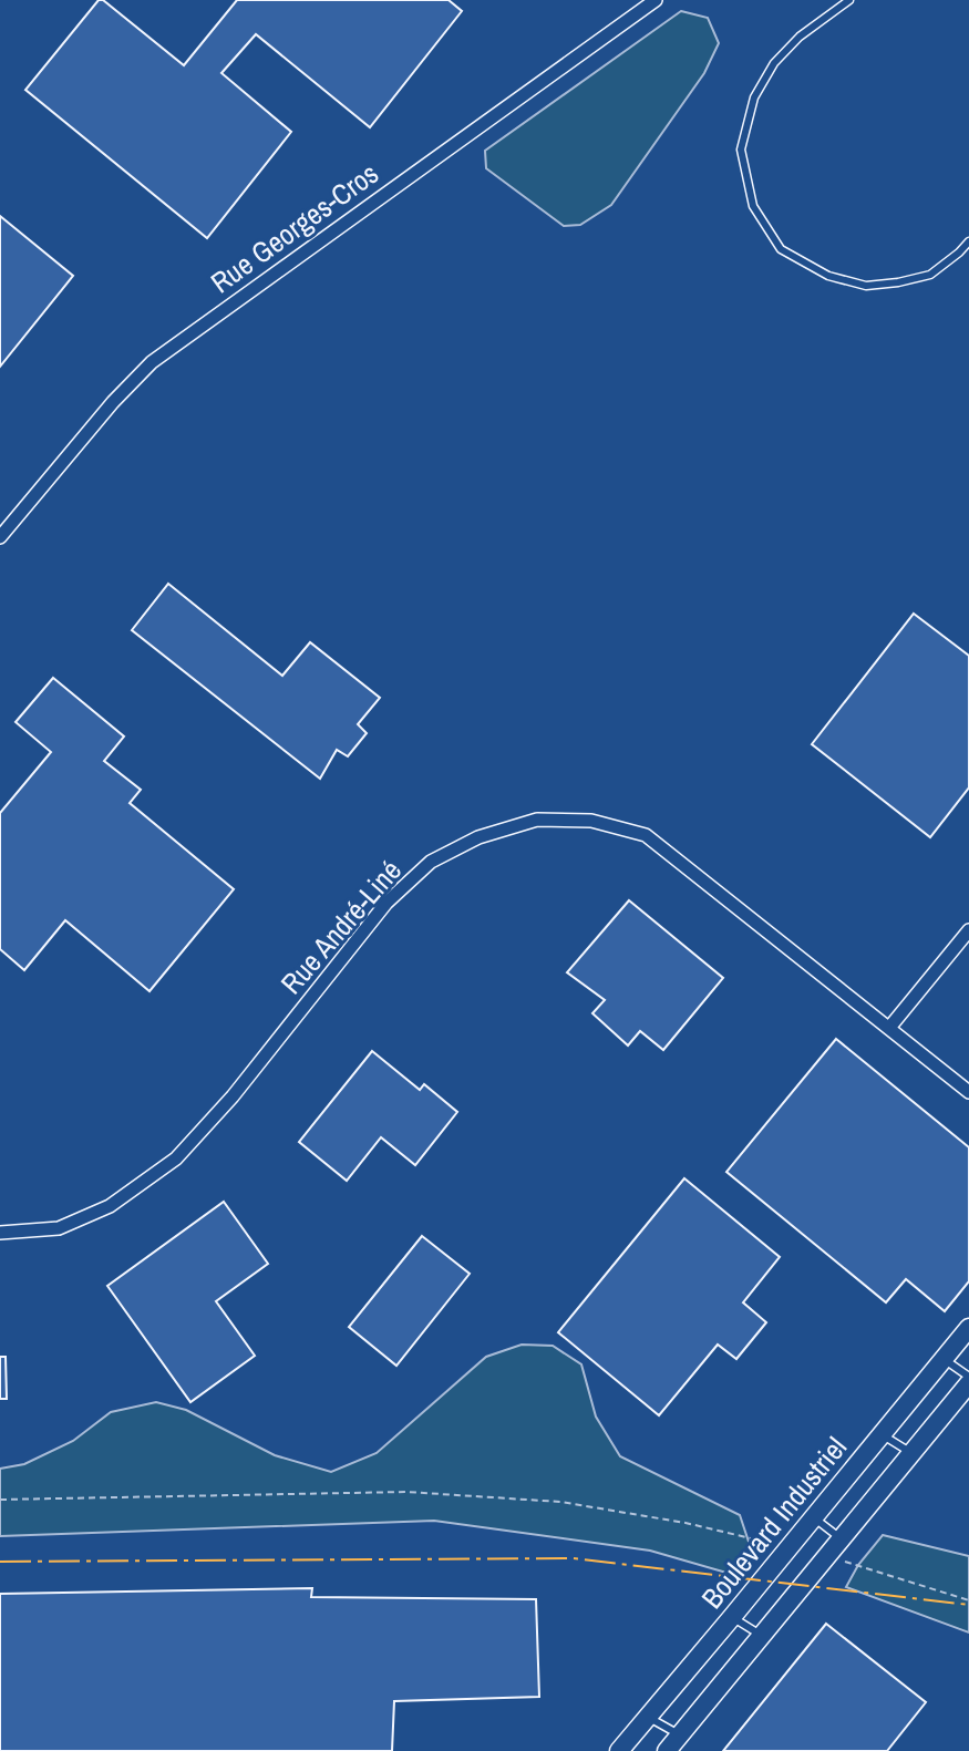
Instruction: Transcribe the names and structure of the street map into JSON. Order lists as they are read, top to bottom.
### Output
{
  "streets": {
    "street": ["Rue Georges-Cros", "Rue André-Liné", "Boulevard Industriel"]
  }
}
